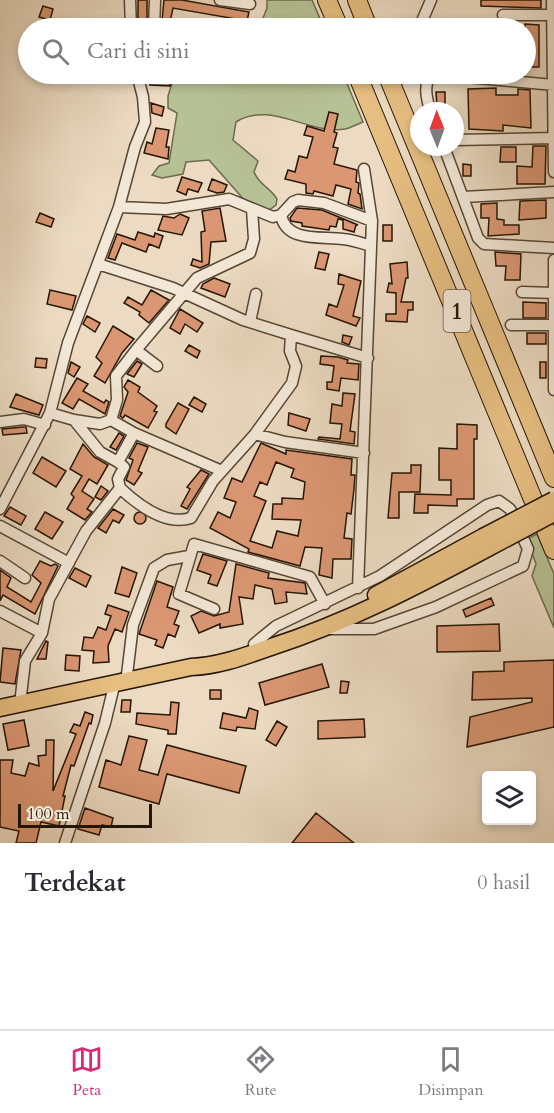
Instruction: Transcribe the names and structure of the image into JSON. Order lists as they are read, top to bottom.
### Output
{
  "streets": {
    "highway": ["1"]
  },
  "scale_bar": "100 m",
  "north": "top",
  "page": {
    "search": "Cari di sini",
    "scale": "100 m",
    "heading": ["Terdekat", "0 hasil"],
    "nav": ["Peta", "Rute", "Disimpan"]
  }
}
